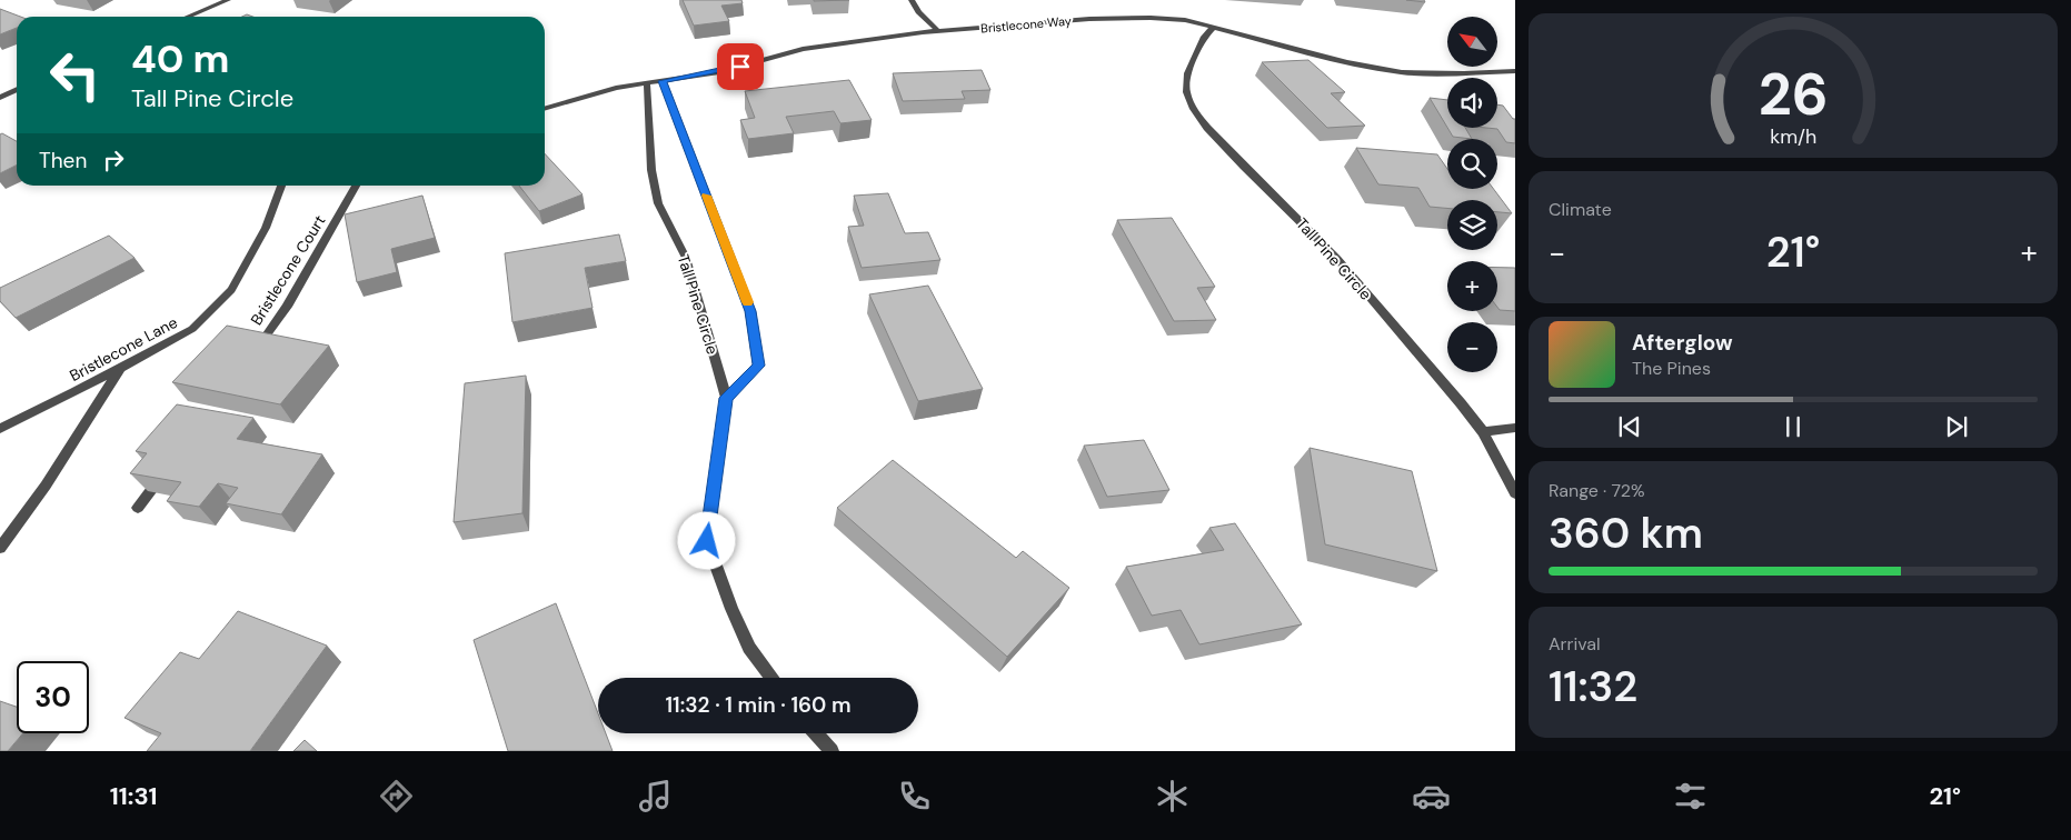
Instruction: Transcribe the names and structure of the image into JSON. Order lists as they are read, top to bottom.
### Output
{
  "streets": {
    "street": [
      "Bristlecone Way",
      "Tall Pine Circle",
      "Bristlecone Court",
      "Bristlecone Lane"
    ]
  },
  "crossings": [
    ["Bristlecone Way", "Tall Pine Circle"]
  ],
  "north": "top left",
  "page": {
    "map_buttons": ["+", "−"],
    "turn": ["40 m", "Tall Pine Circle"],
    "then": "Then",
    "tile": [
      "Climate",
      ["Range · 72%", "360 km"],
      ["Arrival", "11:32"]
    ],
    "heat": ["−", "21°", "+"],
    "song": ["Afterglow", "The Pines"],
    "limit": "30",
    "trip": "11:32 · 1 min · 160 m",
    "tabs": ["11:31", "21°"],
    "gauge": ["26", "km/h"]
  }
}
